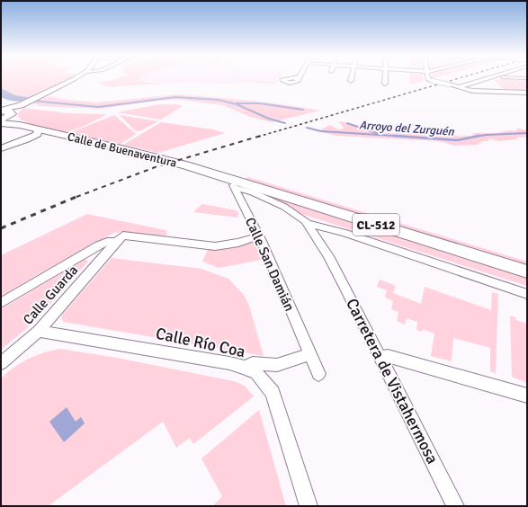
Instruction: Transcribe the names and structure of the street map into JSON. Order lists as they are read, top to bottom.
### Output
{
  "streets": {
    "main road": ["Calle de Buenaventura", "CL-512"],
    "street": [
      "Calle San Damián",
      "Calle Guarda",
      "Calle Río Coa",
      "Carretera de Vistahermosa"
    ]
  },
  "crossings": [
    ["Calle de Buenaventura", "CL-512"],
    ["Calle de Buenaventura", "Calle San Damián"],
    ["CL-512", "Calle San Damián"],
    ["Calle San Damián", "Carretera de Vistahermosa"],
    ["Calle Guarda", "Calle Río Coa"]
  ],
  "water": ["Arroyo del Zurguén"]
}
